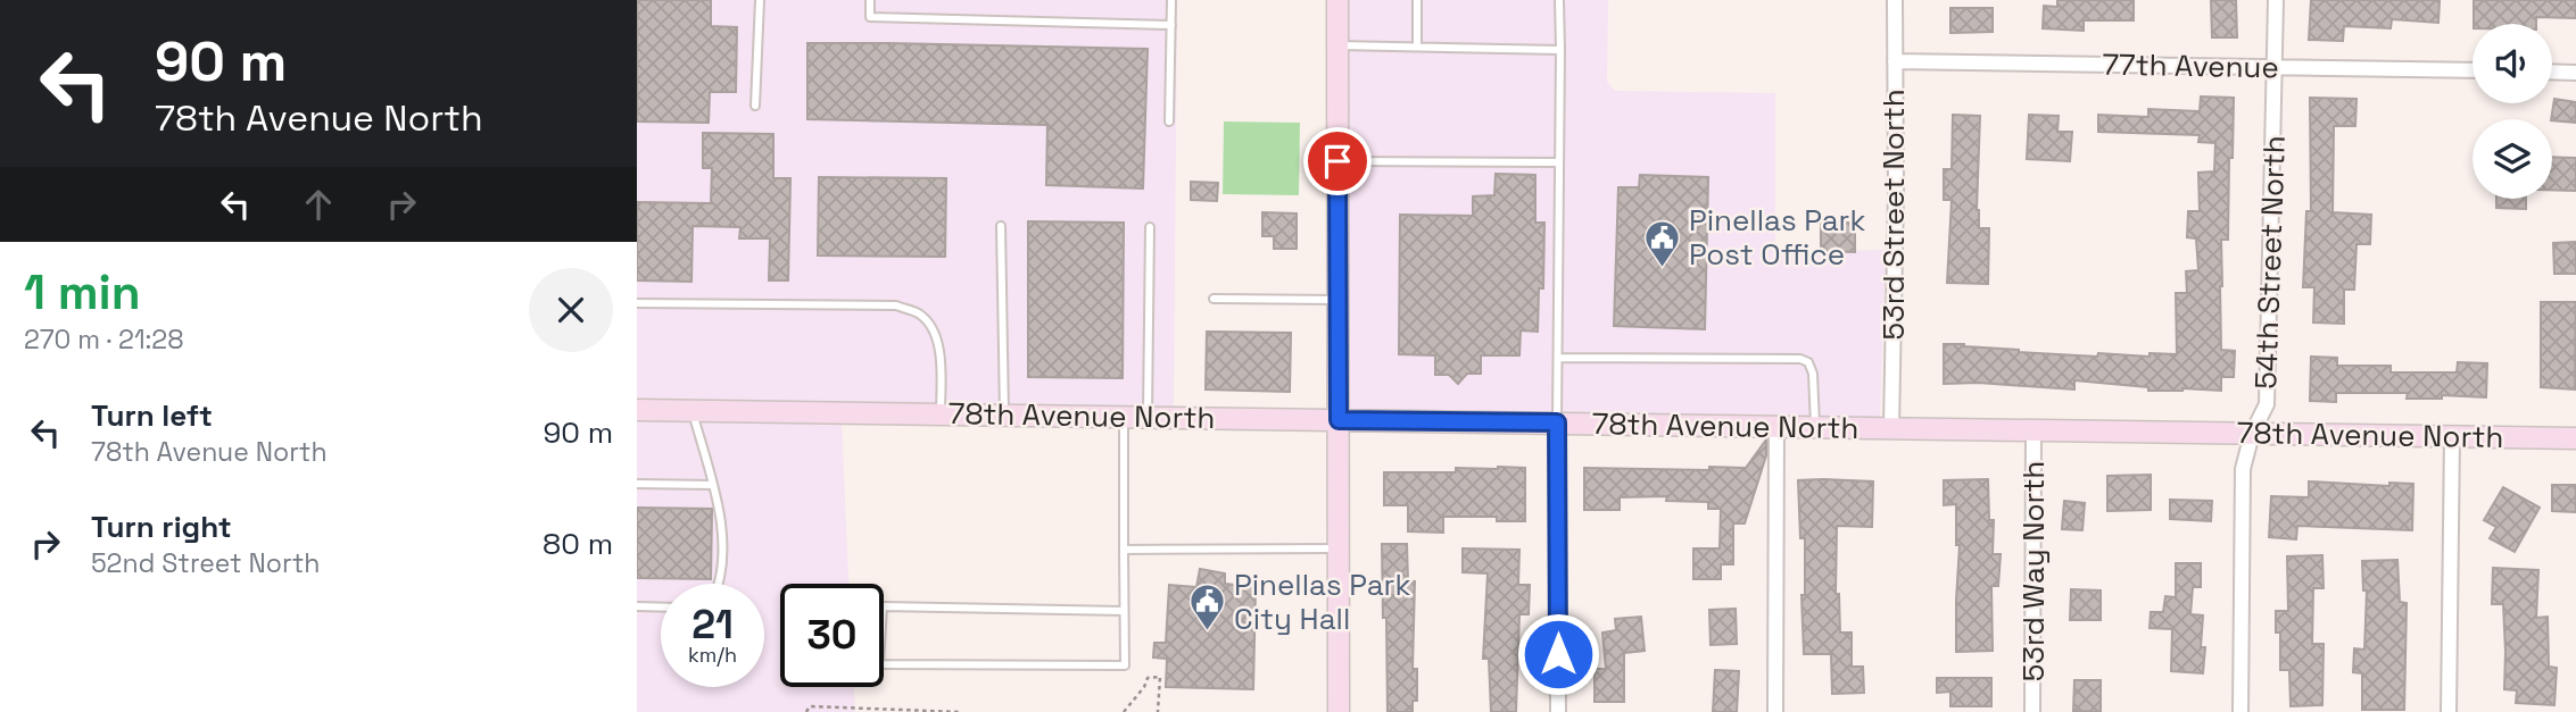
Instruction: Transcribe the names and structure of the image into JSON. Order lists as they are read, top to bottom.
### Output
{
  "streets": {
    "street": [
      "77th Avenue",
      "53rd Street North",
      "54th Street North",
      "78th Avenue North",
      "53rd Way North"
    ]
  },
  "crossings": [
    ["77th Avenue", "53rd Street North"],
    ["77th Avenue", "54th Street North"],
    ["53rd Street North", "78th Avenue North"],
    ["54th Street North", "78th Avenue North"],
    ["78th Avenue North", "53rd Way North"]
  ],
  "places": {
    "public building": ["Pinellas Park Post Office", "Pinellas Park City Hall"]
  },
  "page": {
    "turn": ["90 m", "78th Avenue North"],
    "heading": ["1 min", "270 m · 21:28"],
    "list": [
      {
        "name": "Turn left",
        "note": "78th Avenue North",
        "value": "90 m"
      },
      {
        "name": "Turn right",
        "note": "52nd Street North",
        "value": "80 m"
      }
    ],
    "speed": "21 km/h",
    "limit": "30"
  }
}
